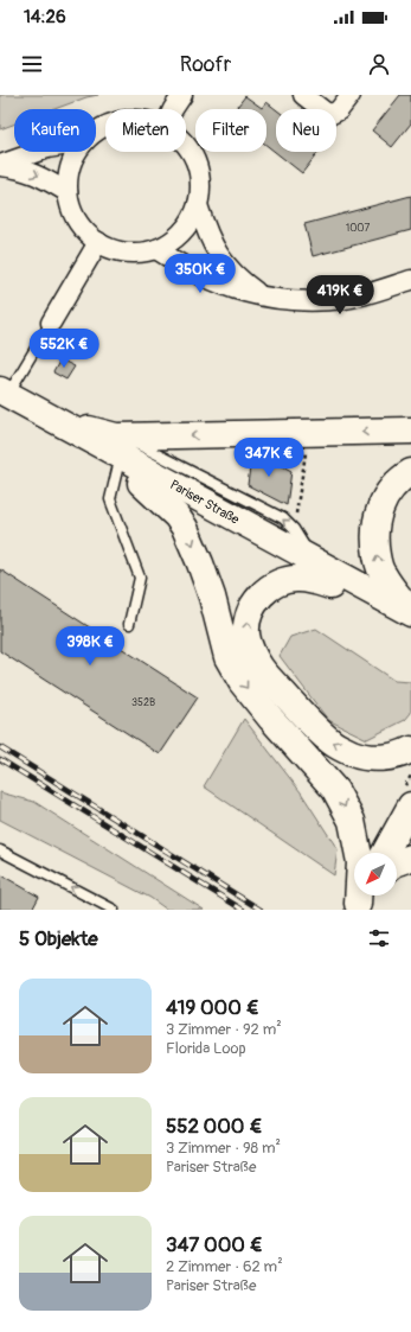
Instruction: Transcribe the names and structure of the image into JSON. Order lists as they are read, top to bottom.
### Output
{
  "streets": {
    "main road": ["Pariser Straße"]
  },
  "house_numbers": ["1007", "352B"],
  "north": "bottom left",
  "page": {
    "status": "14:26",
    "header": "Roofr",
    "chip": [
      "Kaufen",
      "Mieten",
      "Filter",
      "Neu"
    ],
    "price": [
      "350K €",
      "419K €",
      "552K €",
      "347K €",
      "398K €"
    ],
    "heading": "5 Objekte",
    "list": [
      {
        "name": "419 000 €",
        "note": "3 Zimmer · 92 m² · Florida Loop"
      },
      {
        "name": "552 000 €",
        "note": "3 Zimmer · 98 m² · Pariser Straße"
      },
      {
        "name": "347 000 €",
        "note": "2 Zimmer · 62 m² · Pariser Straße"
      }
    ]
  }
}
